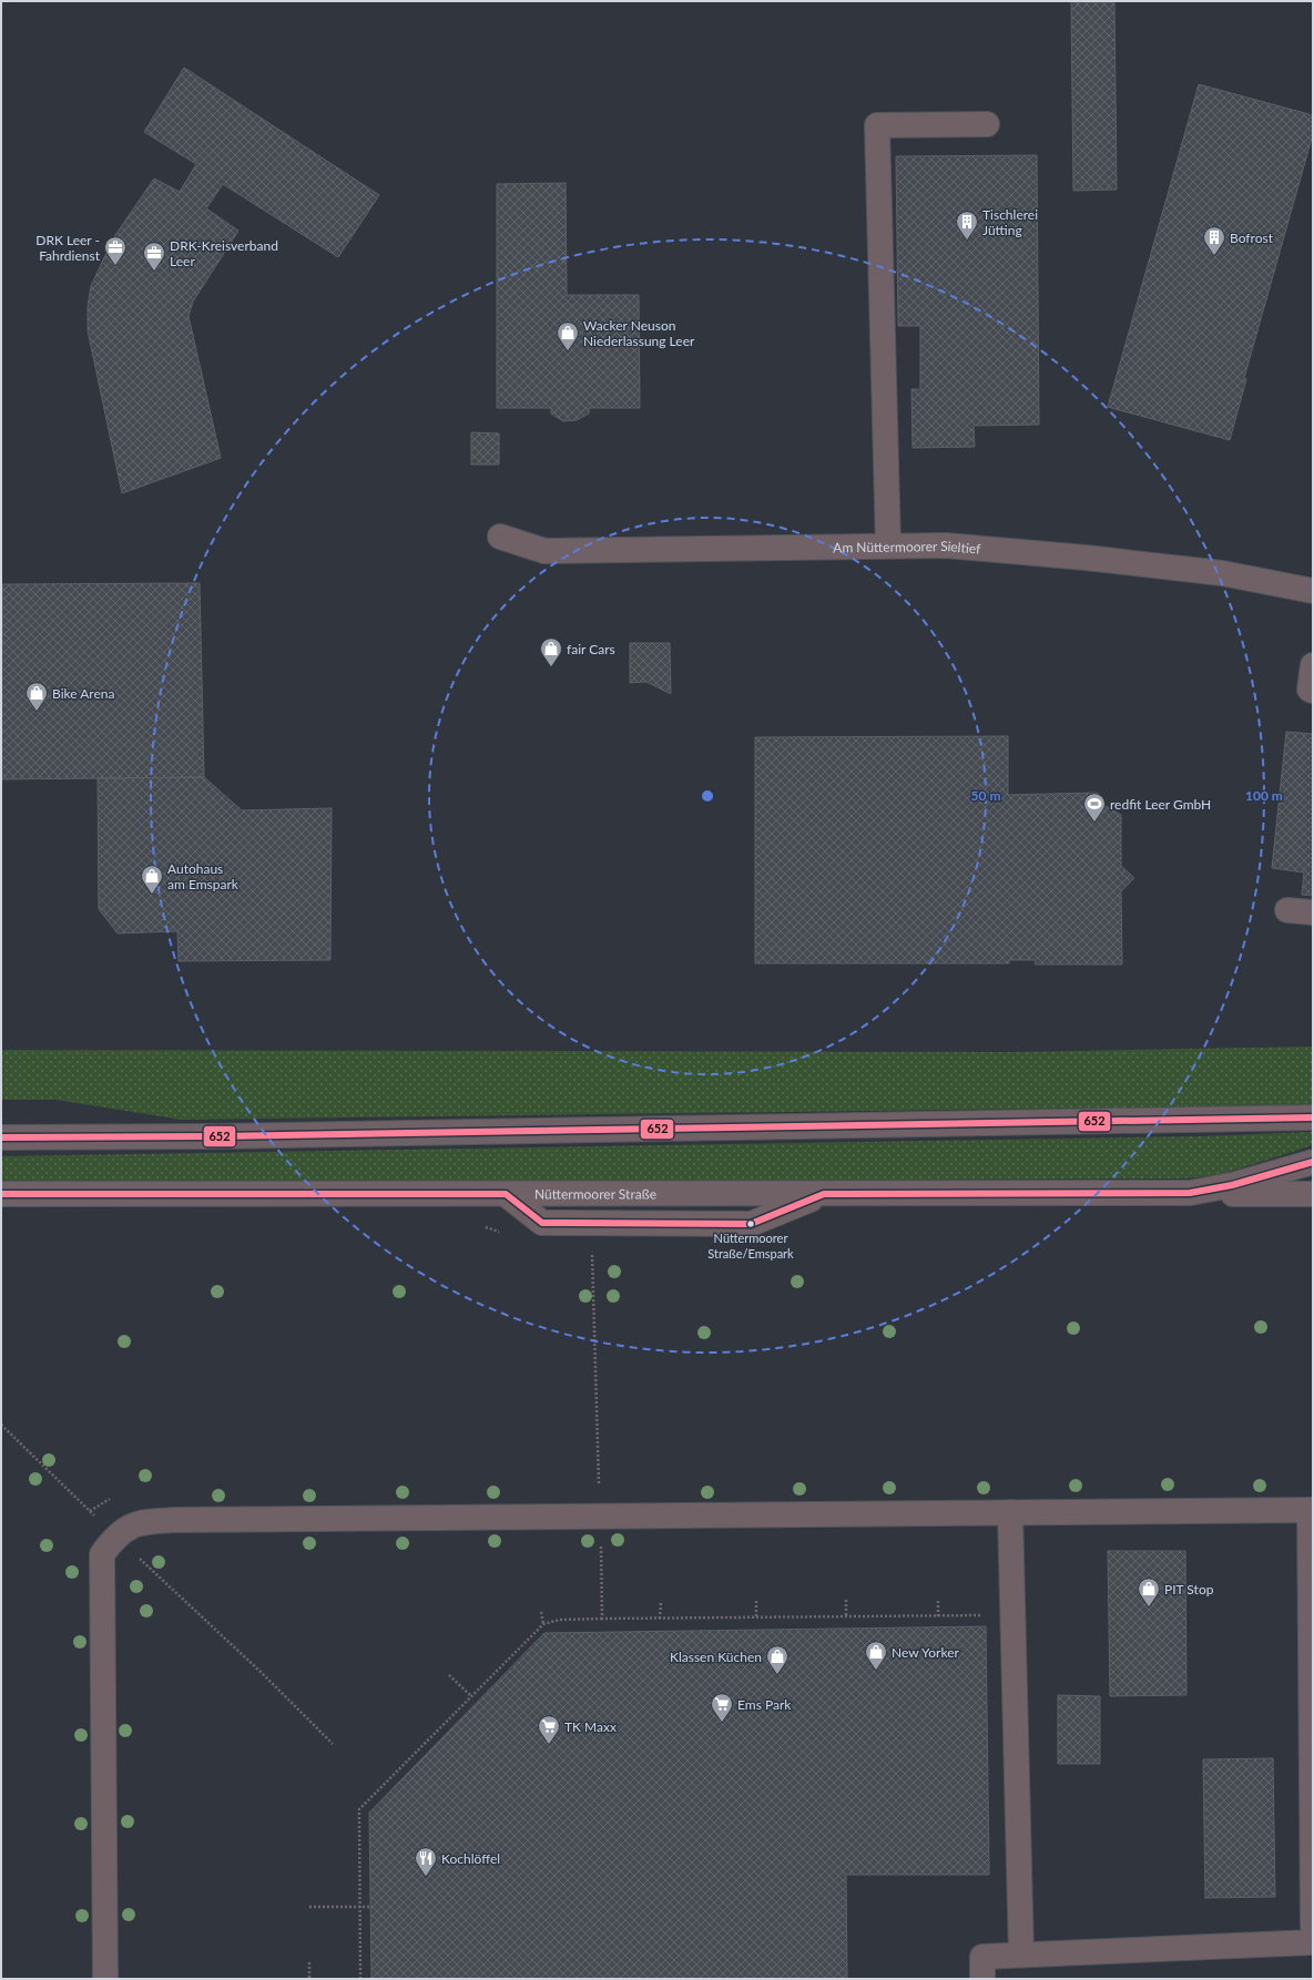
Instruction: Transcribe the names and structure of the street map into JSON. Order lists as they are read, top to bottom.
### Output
{
  "streets": {
    "street": ["Am Nüttermoorer Sieltief", "Nüttermoorer Straße"]
  },
  "places": {
    "building": ["Tischlerei Jütting", "Bofrost"],
    "office": ["DRK Leer - Fahrdienst", "DRK-Kreisverband Leer"],
    "shop": [
      "Wacker Neuson Niederlassung Leer",
      "fair Cars",
      "Bike Arena",
      "Autohaus am Emspark",
      "PIT Stop",
      "New Yorker",
      "Klassen Küchen"
    ],
    "sports": ["redfit Leer GmbH"],
    "other": ["Nüttermoorer Straße/Emspark"],
    "supermarket": ["Ems Park", "TK Maxx"],
    "restaurant": ["Kochlöffel"]
  },
  "lines": ["transit line 652"],
  "rings": ["50 m", "100 m"]
}
